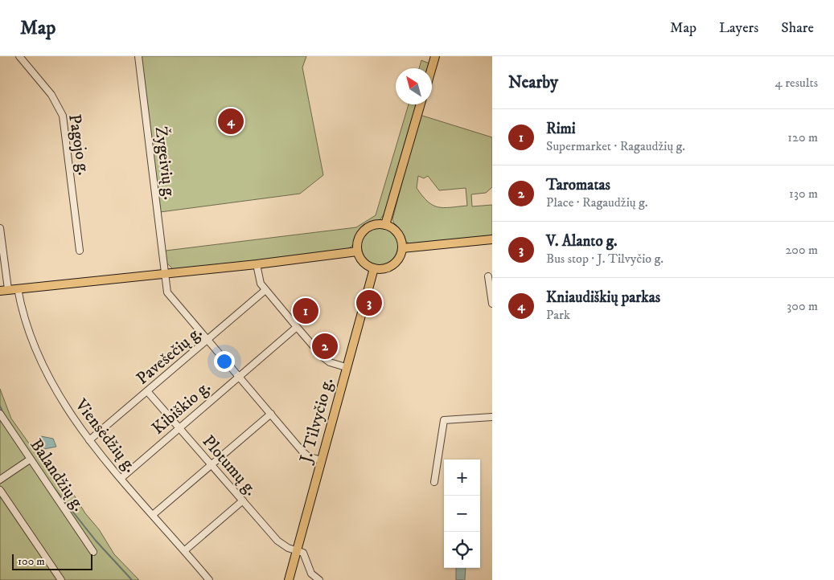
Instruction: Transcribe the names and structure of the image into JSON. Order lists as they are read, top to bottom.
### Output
{
  "streets": {
    "main road": ["J. Tilvyčio g."],
    "street": [
      "Pagojo g.",
      "Žygeivių g.",
      "Pavešečių g.",
      "Kibiškio g.",
      "Viensėdžių g.",
      "Plotumų g.",
      "Balandžių g."
    ]
  },
  "crossings": [
    ["Žygeivių g.", "Pavešečių g."],
    ["Žygeivių g.", "Kibiškio g."],
    ["Žygeivių g.", "J. Tilvyčio g."],
    ["Pavešečių g.", "Viensėdžių g."],
    ["Pavešečių g.", "Plotumų g."],
    ["Kibiškio g.", "Viensėdžių g."],
    ["Kibiškio g.", "Plotumų g."],
    ["J. Tilvyčio g.", "Plotumų g."]
  ],
  "scale_bar": "100 m",
  "north": "top left",
  "page": {
    "header": "Map",
    "nav": ["Map", "Layers", "Share"],
    "heading": ["Nearby", "4 results"],
    "pins": [
      "4",
      "3",
      "1",
      "2"
    ],
    "list": [
      {
        "mark": "1",
        "name": "Rimi",
        "note": "Supermarket · Ragaudžių g.",
        "value": "120 m"
      },
      {
        "mark": "2",
        "name": "Taromatas",
        "note": "Place · Ragaudžių g.",
        "value": "130 m"
      },
      {
        "mark": "3",
        "name": "V. Alanto g.",
        "note": "Bus stop · J. Tilvyčio g.",
        "value": "200 m"
      },
      {
        "mark": "4",
        "name": "Kniaudiškių parkas",
        "note": "Park",
        "value": "300 m"
      }
    ],
    "map_buttons": ["+", "−"],
    "scale": "100 m"
  }
}
